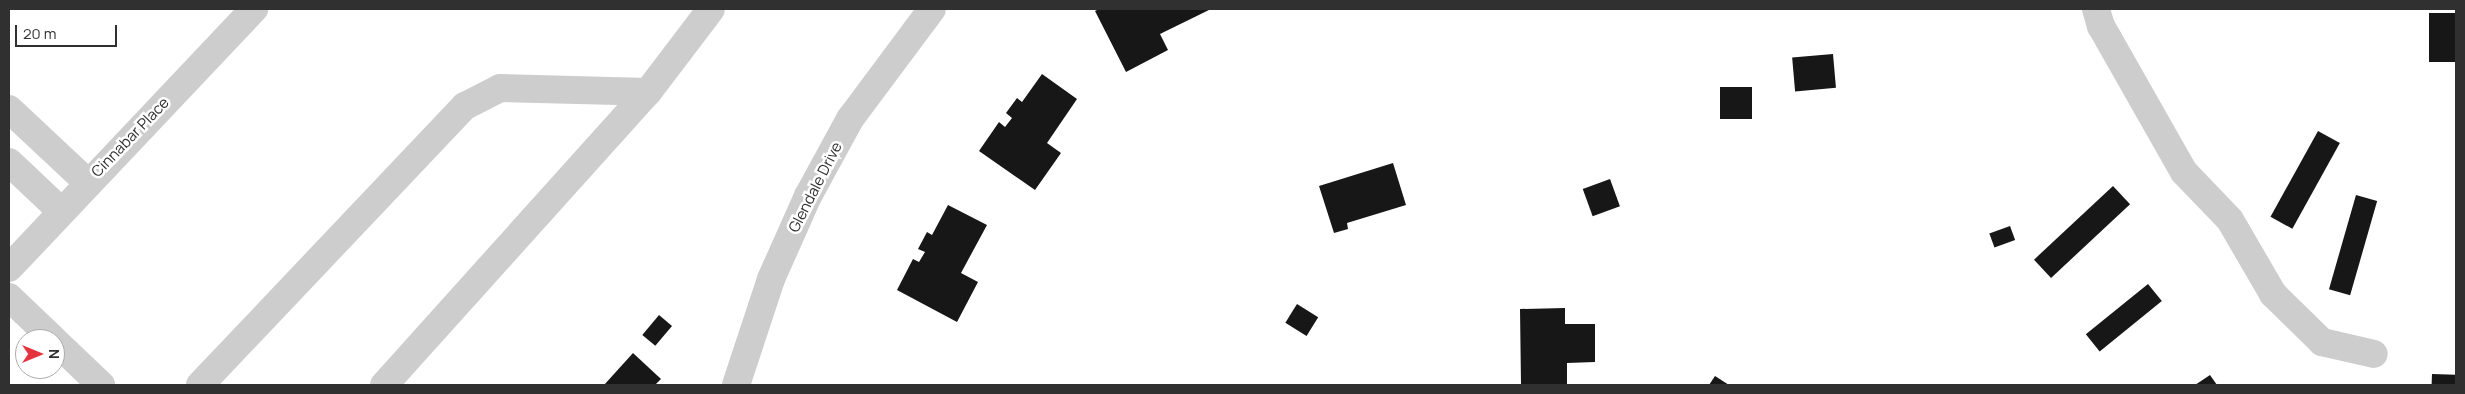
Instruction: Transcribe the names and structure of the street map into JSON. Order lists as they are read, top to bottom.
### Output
{
  "streets": {
    "street": ["Cinnabar Place", "Glendale Drive"]
  },
  "scale_bar": "20 m",
  "north": "right"
}
